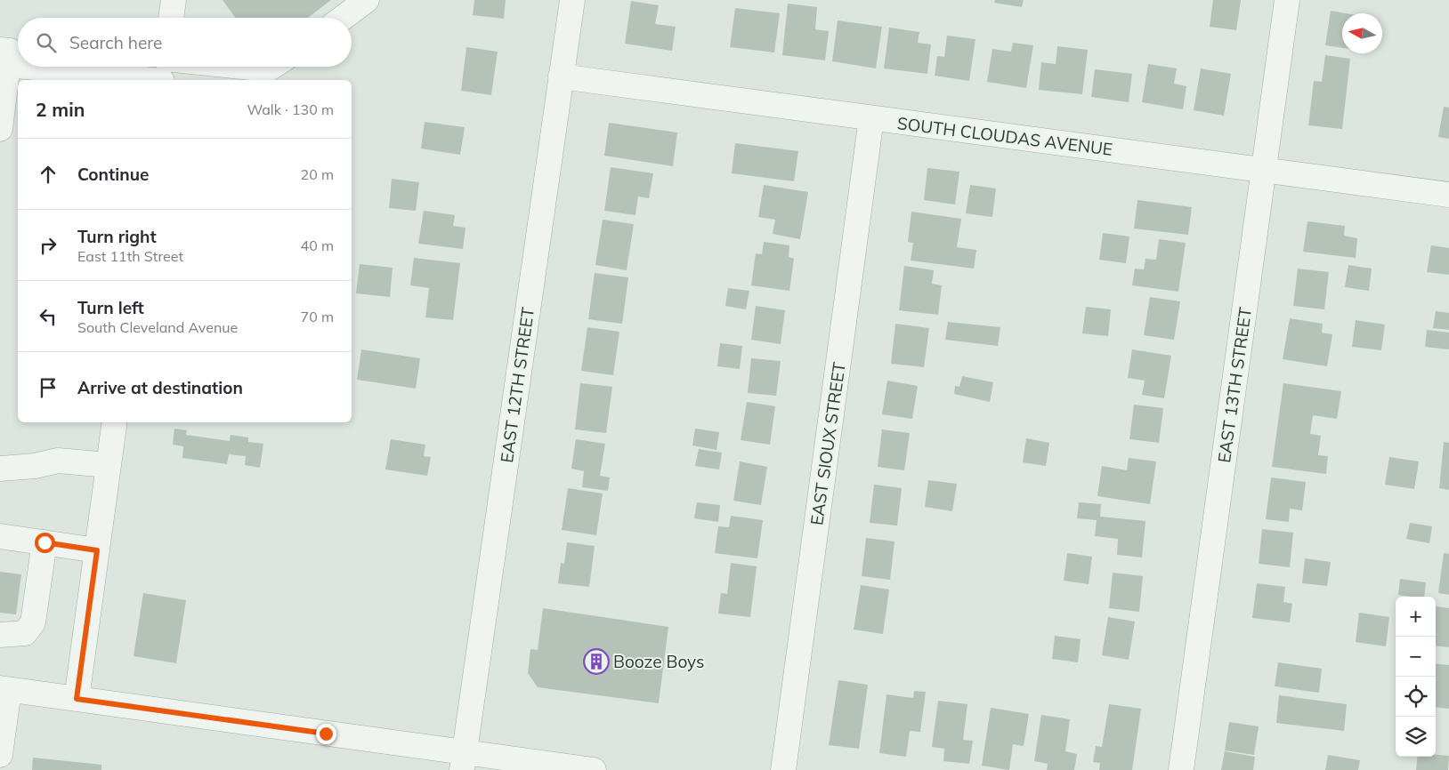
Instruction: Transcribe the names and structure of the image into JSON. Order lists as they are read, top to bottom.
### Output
{
  "streets": {
    "street": [
      "SOUTH CLOUDAS AVENUE",
      "EAST 12TH STREET",
      "EAST 13TH STREET",
      "EAST SIOUX STREET"
    ]
  },
  "crossings": [
    ["SOUTH CLOUDAS AVENUE", "EAST 12TH STREET"],
    ["SOUTH CLOUDAS AVENUE", "EAST 13TH STREET"],
    ["SOUTH CLOUDAS AVENUE", "EAST SIOUX STREET"]
  ],
  "places": {
    "building": ["Booze Boys"]
  },
  "north": "left",
  "page": {
    "search": "Search here",
    "heading": ["2 min", "Walk · 130 m"],
    "list": [
      ["Continue", "20 m"],
      ["Turn right", "East 11th Street", "40 m"],
      ["Turn left", "South Cleveland Avenue", "70 m"],
      "Arrive at destination"
    ],
    "map_buttons": ["+", "−"]
  }
}
